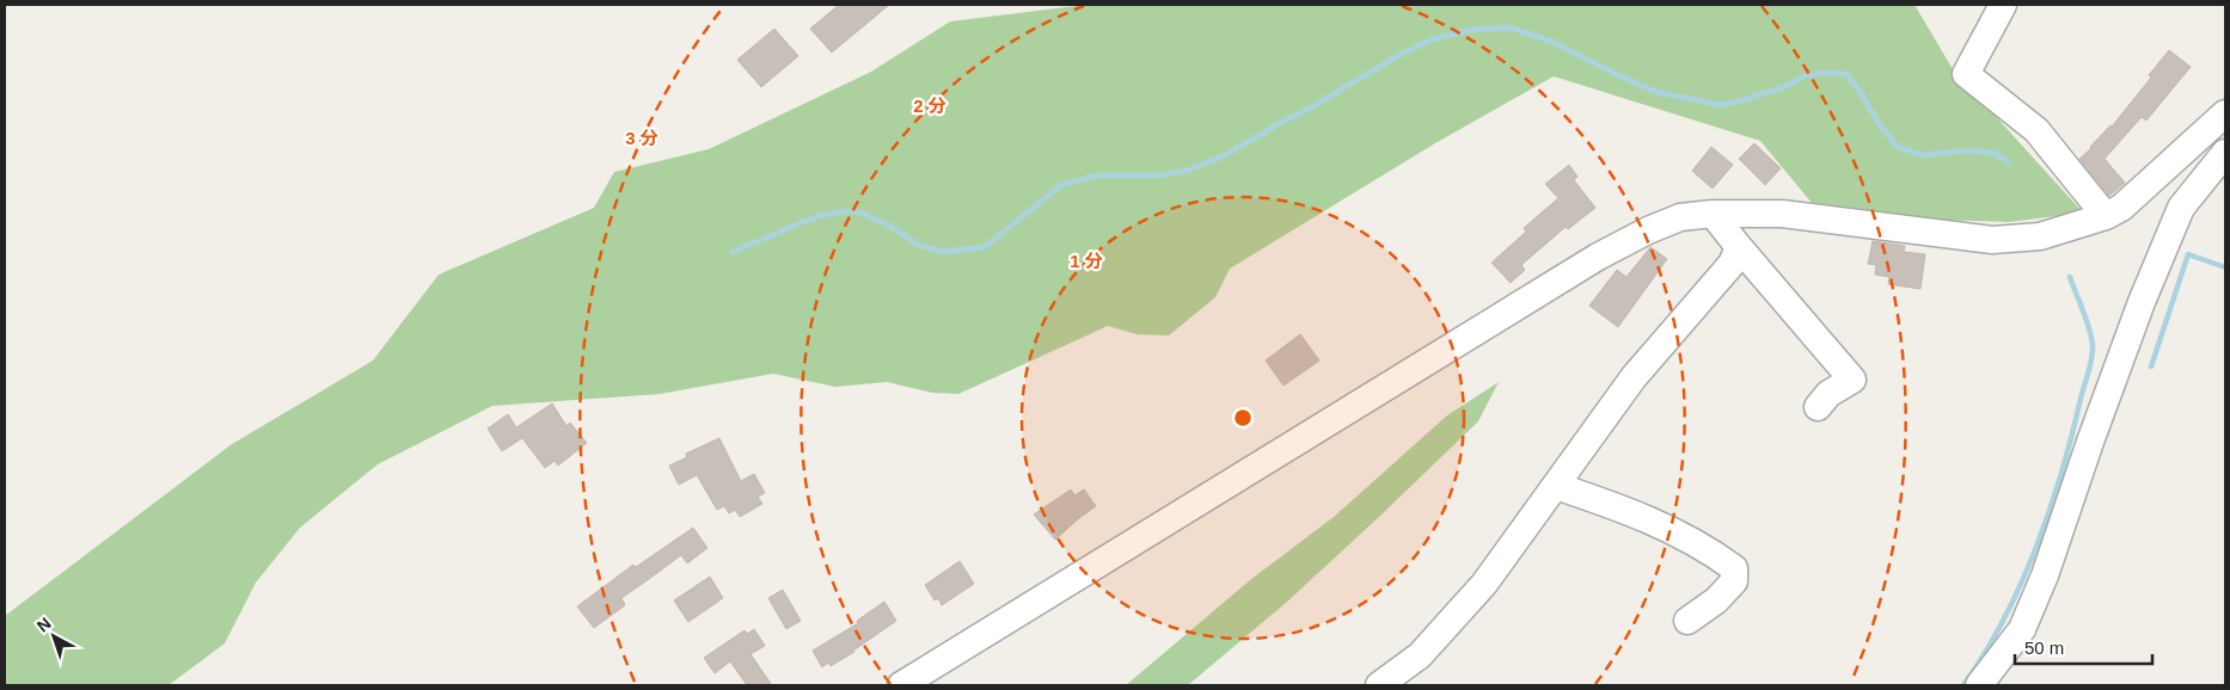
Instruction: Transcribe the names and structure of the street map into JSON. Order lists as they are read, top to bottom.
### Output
{
  "scale_bar": "50 m",
  "north": "top left",
  "rings": ["2 分", "3 分", "1 分"]
}
